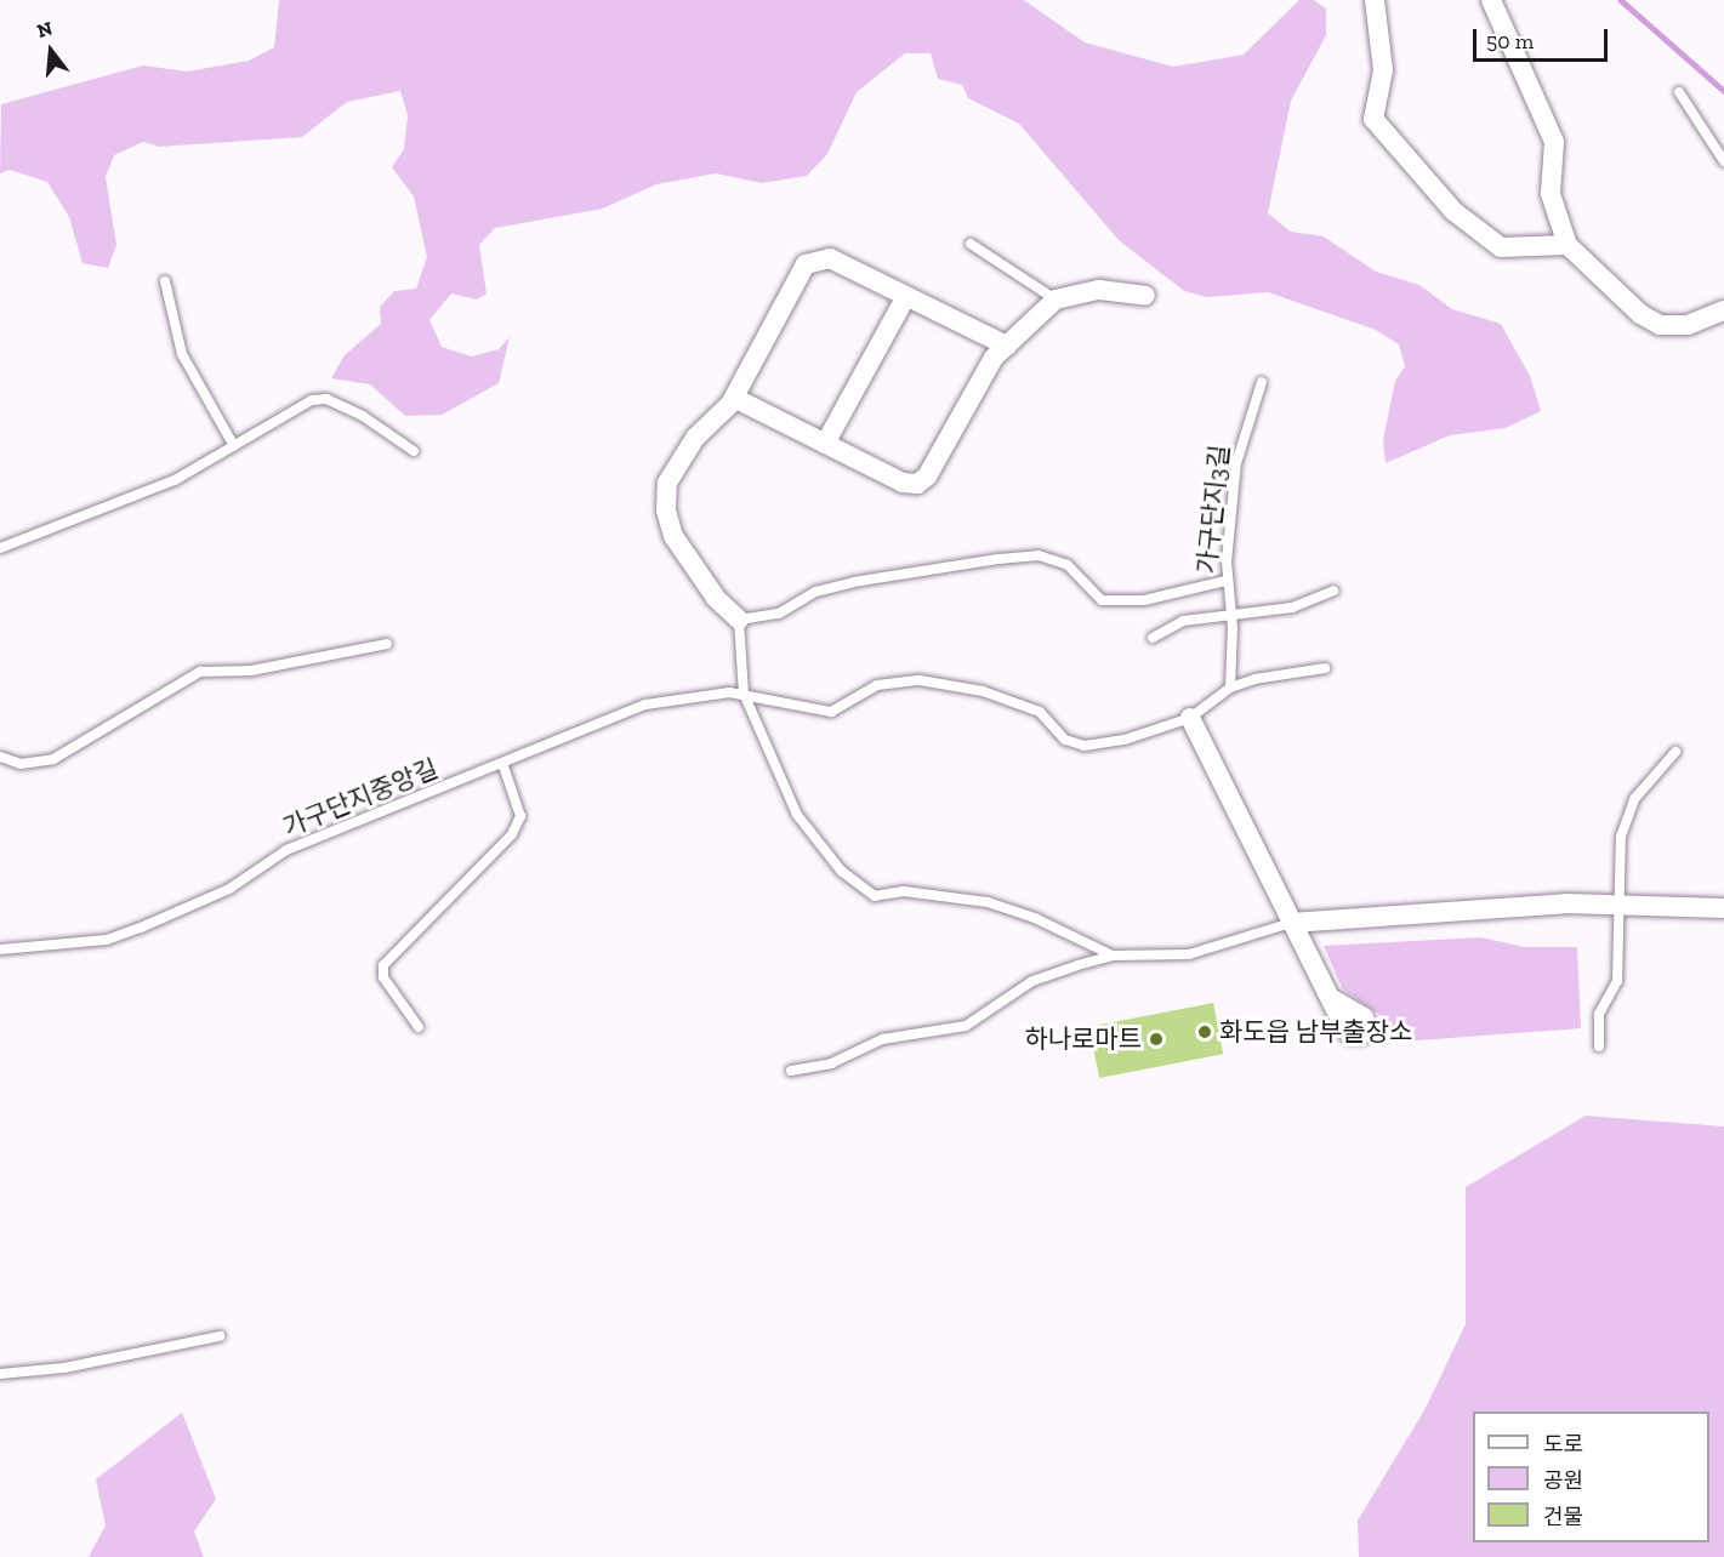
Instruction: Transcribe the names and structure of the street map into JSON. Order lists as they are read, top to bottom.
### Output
{
  "streets": {
    "lane": ["가구단지3길", "가구단지중앙길"]
  },
  "crossings": [
    ["가구단지3길", "가구단지중앙길"]
  ],
  "places": ["화도읍 남부출장소", "하나로마트"],
  "legend": ["도로", "공원", "건물"],
  "scale_bar": "50 m",
  "north": "top"
}
